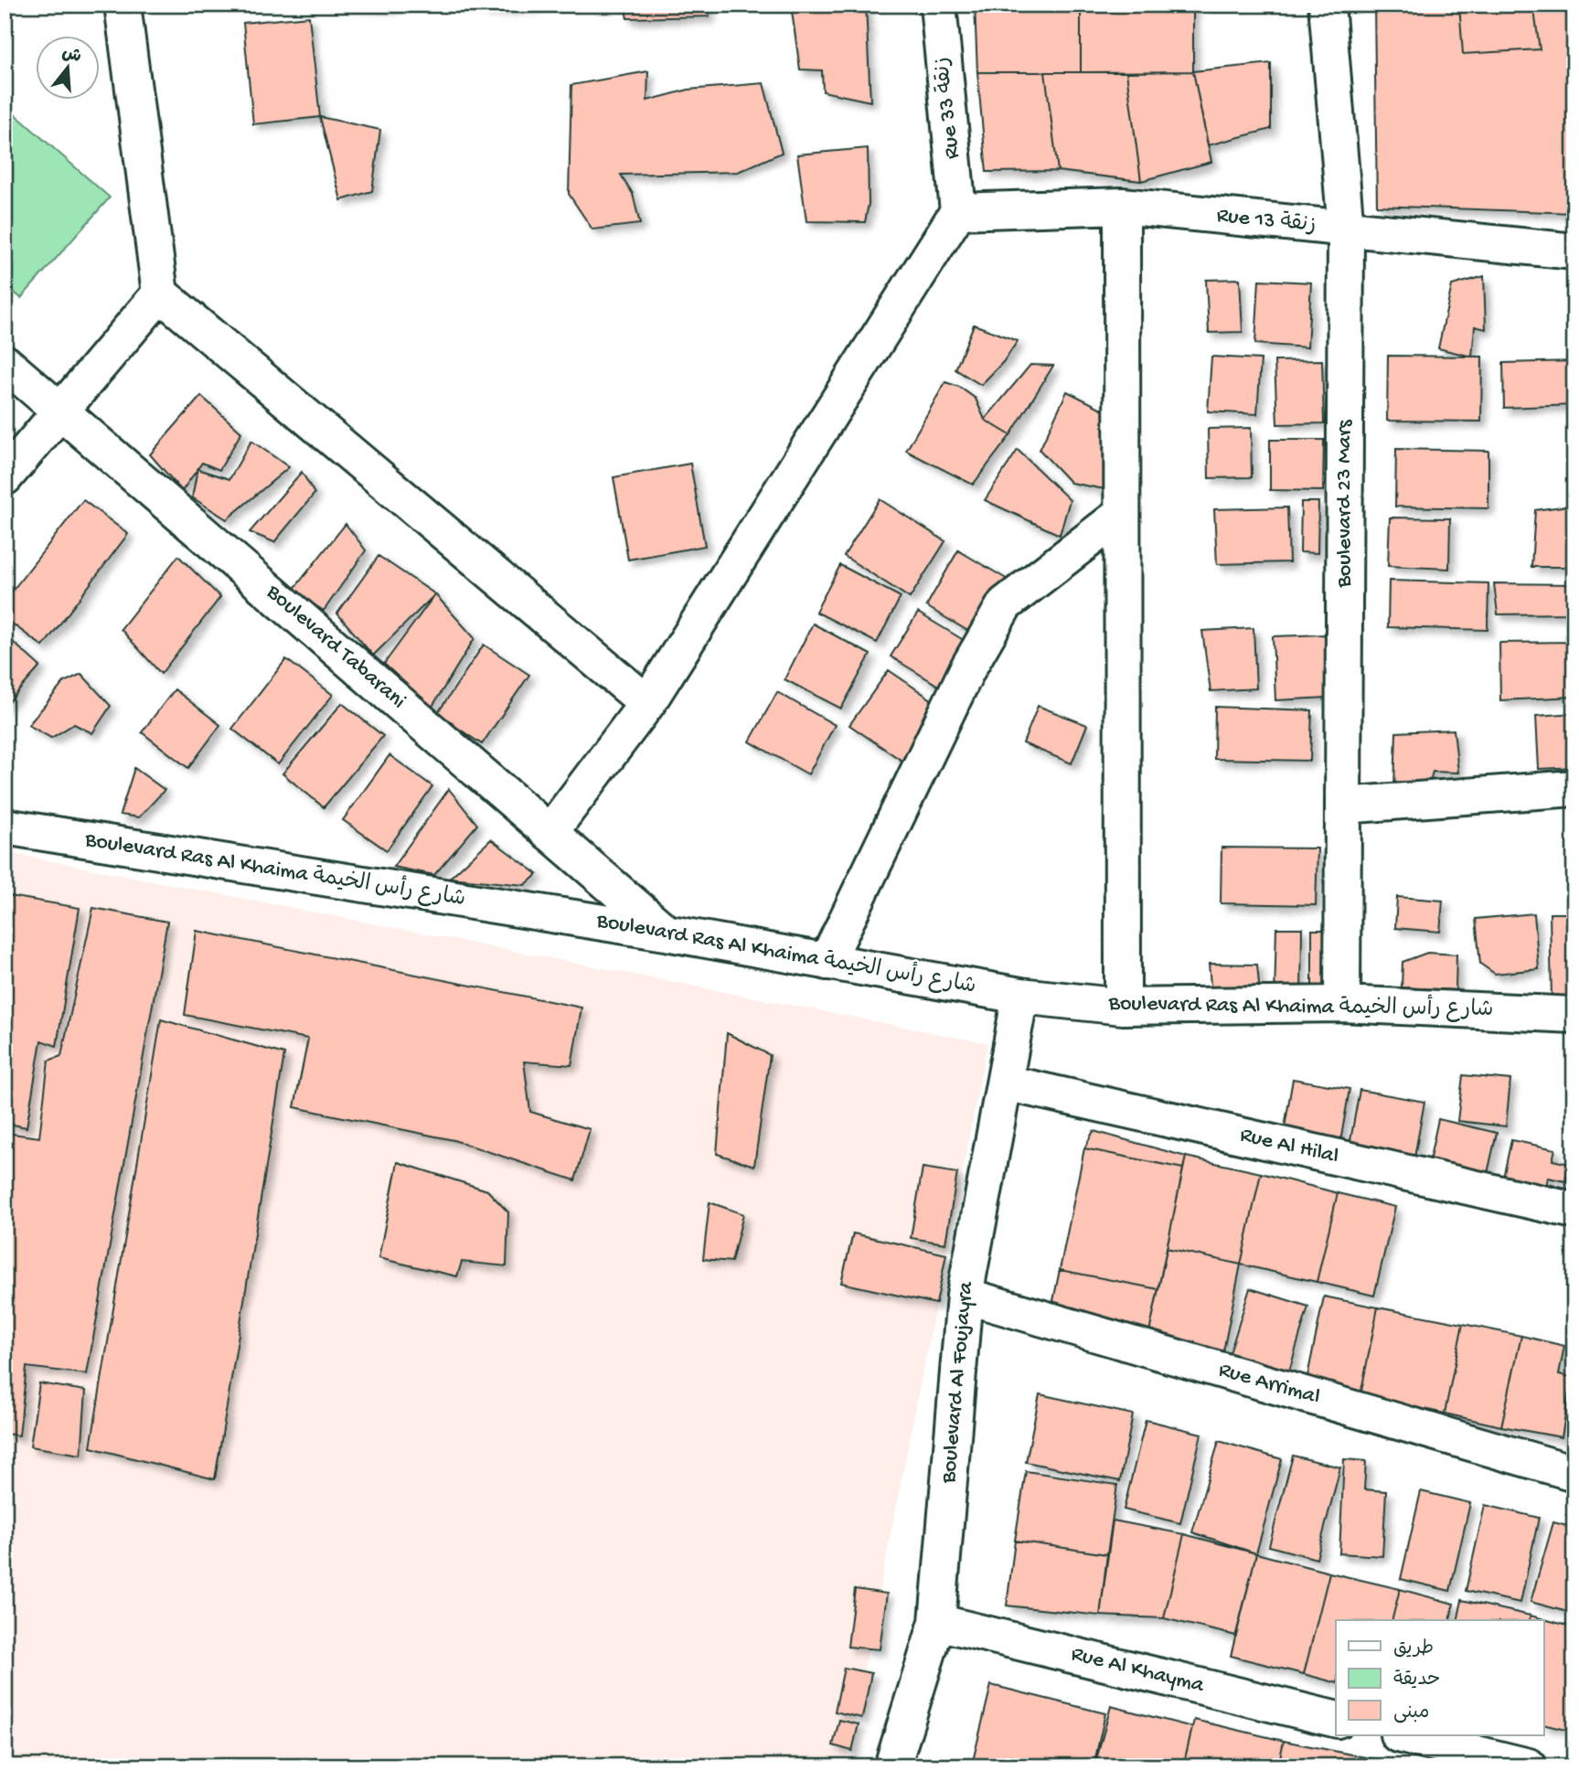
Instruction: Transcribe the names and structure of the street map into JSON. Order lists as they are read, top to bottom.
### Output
{
  "streets": {
    "street": [
      "Rue 33 زنقة",
      "Rue 13 زنقة",
      "Boulevard 23 Mars",
      "Boulevard Tabarani",
      "Boulevard Ras Al Khaima شارع رأس الخيمة",
      "Rue Al Hilal",
      "Boulevard Al Foujayra",
      "Rue Arrimal",
      "Rue Al Khayma"
    ]
  },
  "crossings": [
    ["Rue 33 زنقة", "Rue 13 زنقة"],
    ["Rue 13 زنقة", "Boulevard 23 Mars"],
    ["Boulevard 23 Mars", "Boulevard Ras Al Khaima شارع رأس الخيمة"],
    ["Boulevard Tabarani", "Boulevard Ras Al Khaima شارع رأس الخيمة"],
    ["Boulevard Ras Al Khaima شارع رأس الخيمة", "Boulevard Al Foujayra"],
    ["Rue Al Hilal", "Boulevard Al Foujayra"],
    ["Boulevard Al Foujayra", "Rue Arrimal"],
    ["Boulevard Al Foujayra", "Rue Al Khayma"]
  ],
  "legend": ["طريق", "حديقة", "مبنى"],
  "north": "top"
}
